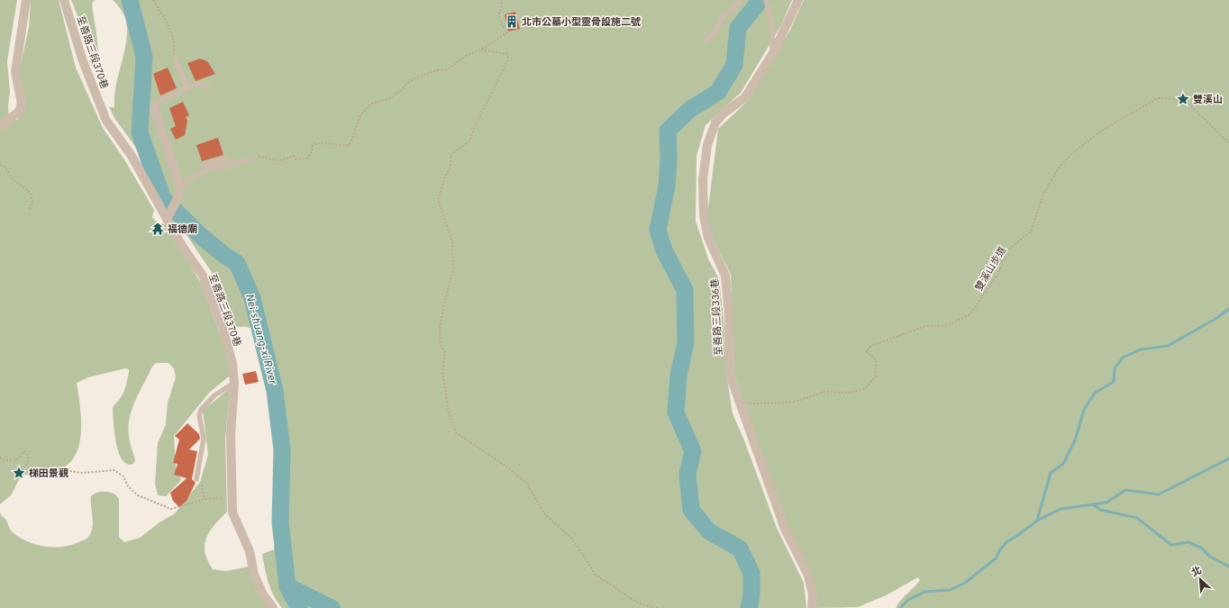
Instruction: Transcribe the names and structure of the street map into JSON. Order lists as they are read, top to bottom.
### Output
{
  "streets": {
    "street": ["至善路三段370巷", "至善路三段336巷"],
    "path": ["雙溪山步道"]
  },
  "crossings": [
    ["雙溪山步道", "至善路三段336巷"]
  ],
  "water": ["Nei-shuang-xi River"],
  "places": {
    "building": ["北市公墓小型靈骨設施二號"],
    "place": ["雙溪山", "梯田景觀"],
    "temple": ["福德廟"]
  },
  "north": "top left"
}
